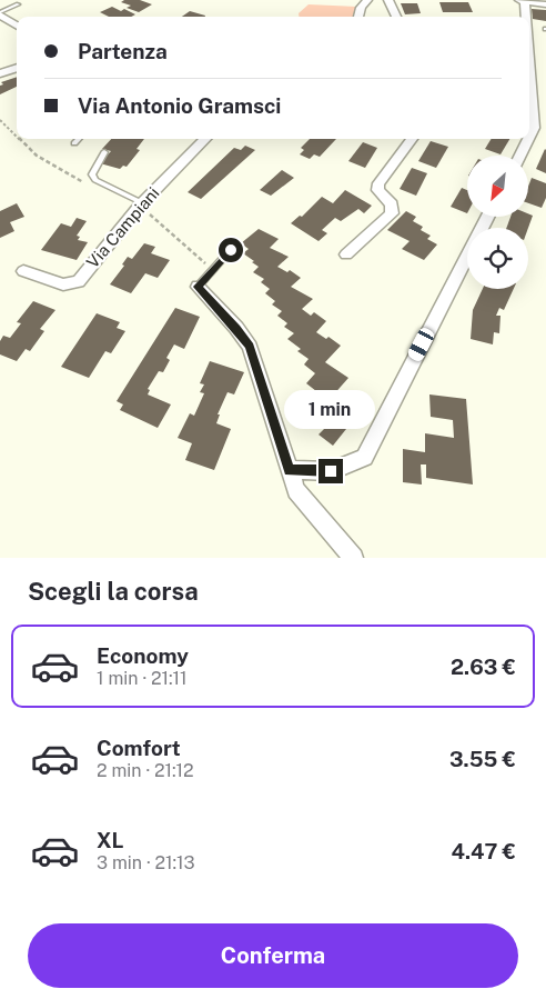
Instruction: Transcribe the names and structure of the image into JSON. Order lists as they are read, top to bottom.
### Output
{
  "streets": {
    "street": ["Via Campiani"]
  },
  "north": "bottom left",
  "page": {
    "banner": ["Partenza", "Via Antonio Gramsci"],
    "bubble": "1 min",
    "heading": "Scegli la corsa",
    "list": [
      {
        "name": "Economy",
        "note": "1 min · 21:11",
        "value": "2.63 €"
      },
      {
        "name": "Comfort",
        "note": "2 min · 21:12",
        "value": "3.55 €"
      },
      {
        "name": "XL",
        "note": "3 min · 21:13",
        "value": "4.47 €"
      }
    ],
    "buttons": "Conferma"
  }
}
